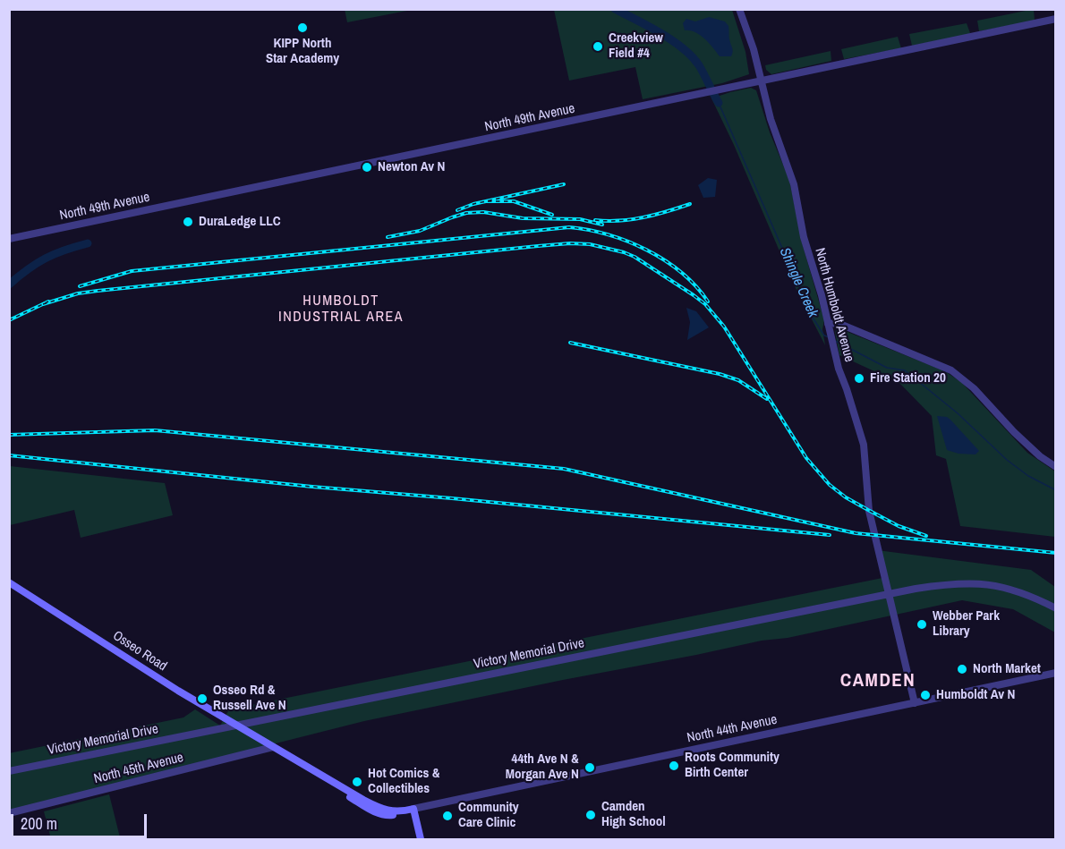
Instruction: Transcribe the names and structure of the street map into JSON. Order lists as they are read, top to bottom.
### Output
{
  "streets": {
    "main road": ["Osseo Road"],
    "street": [
      "North 49th Avenue",
      "North Humboldt Avenue",
      "Victory Memorial Drive",
      "North 44th Avenue",
      "North 45th Avenue"
    ]
  },
  "crossings": [
    ["North 49th Avenue", "North Humboldt Avenue"],
    ["North Humboldt Avenue", "Victory Memorial Drive"],
    ["North Humboldt Avenue", "North 44th Avenue"],
    ["Osseo Road", "Victory Memorial Drive"],
    ["Osseo Road", "North 44th Avenue"],
    ["Osseo Road", "North 45th Avenue"]
  ],
  "districts": ["HUMBOLDT INDUSTRIAL AREA", "CAMDEN"],
  "water": ["Shingle Creek"],
  "places": [
    "KIPP North Star Academy",
    "Creekview Field #4",
    "Newton Av N",
    "DuraLedge LLC",
    "Fire Station 20",
    "Webber Park Library",
    "North Market",
    "Humboldt Av N",
    "Osseo Rd & Russell Ave N",
    "Roots Community Birth Center",
    "44th Ave N & Morgan Ave N",
    "Hot Comics & Collectibles",
    "Camden High School",
    "Community Care Clinic"
  ],
  "scale_bar": "200 m"
}
